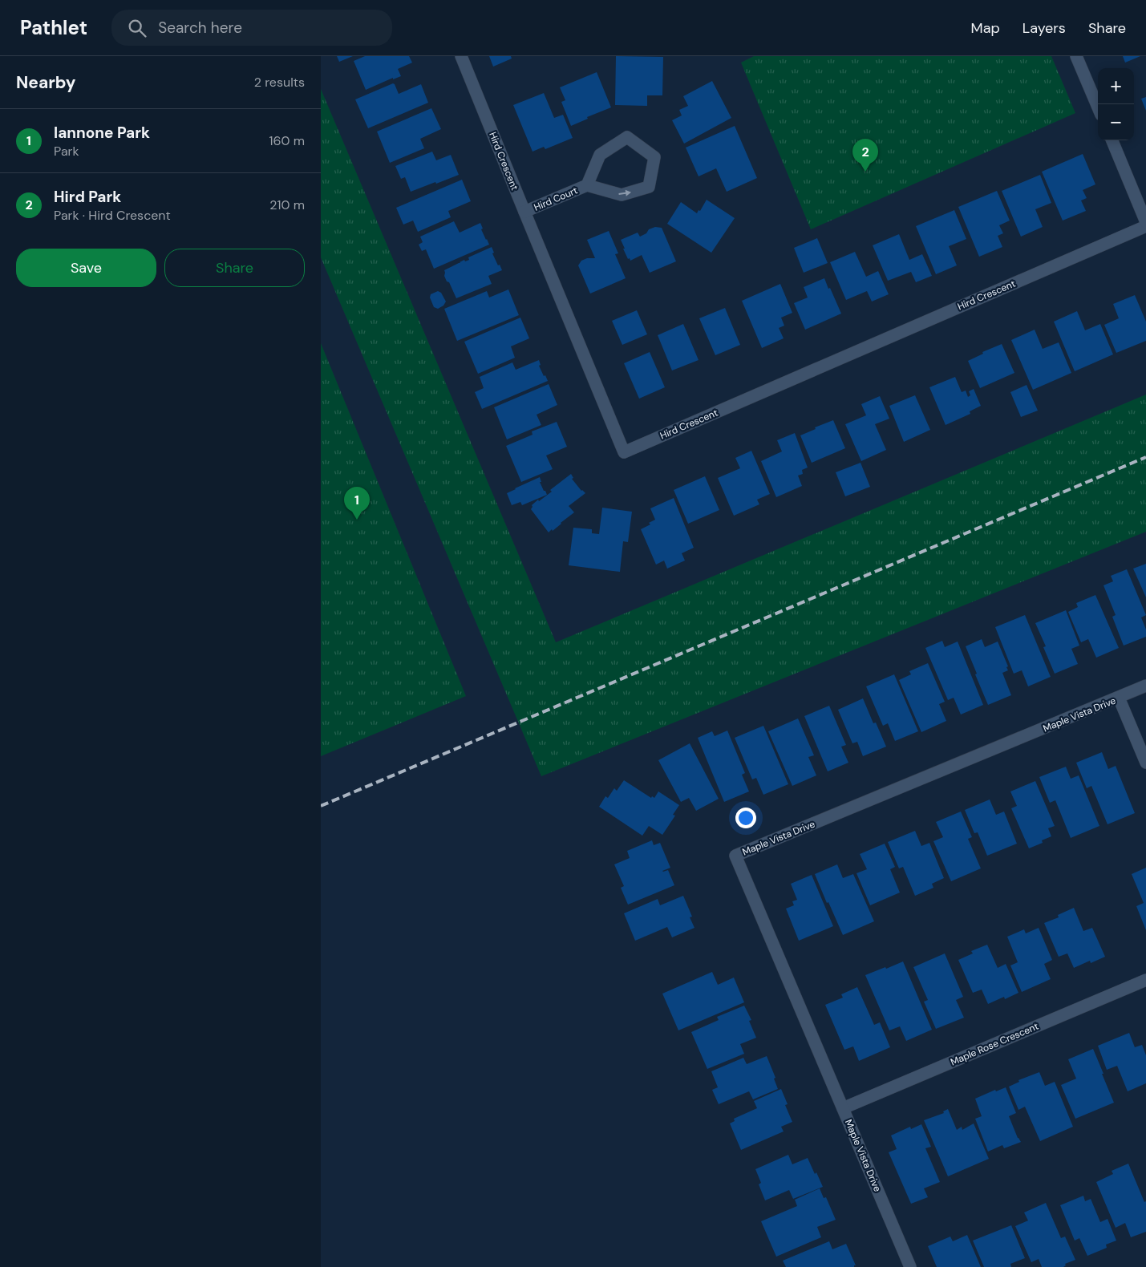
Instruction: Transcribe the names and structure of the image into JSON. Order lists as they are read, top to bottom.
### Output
{
  "streets": {
    "street": [
      "Hird Crescent",
      "Hird Court",
      "Maple Vista Drive",
      "Maple Rose Crescent"
    ]
  },
  "crossings": [
    ["Hird Crescent", "Hird Court"],
    ["Maple Vista Drive", "Maple Rose Crescent"]
  ],
  "page": {
    "header": "Pathlet",
    "search": "Search here",
    "nav": ["Map", "Layers", "Share"],
    "heading": ["Nearby", "2 results"],
    "map_buttons": ["+", "−"],
    "list": [
      {
        "mark": "1",
        "name": "Iannone Park",
        "note": "Park",
        "value": "160 m"
      },
      {
        "mark": "2",
        "name": "Hird Park",
        "note": "Park · Hird Crescent",
        "value": "210 m"
      }
    ],
    "pins": ["2", "1"],
    "buttons": ["Save", "Share"]
  }
}
